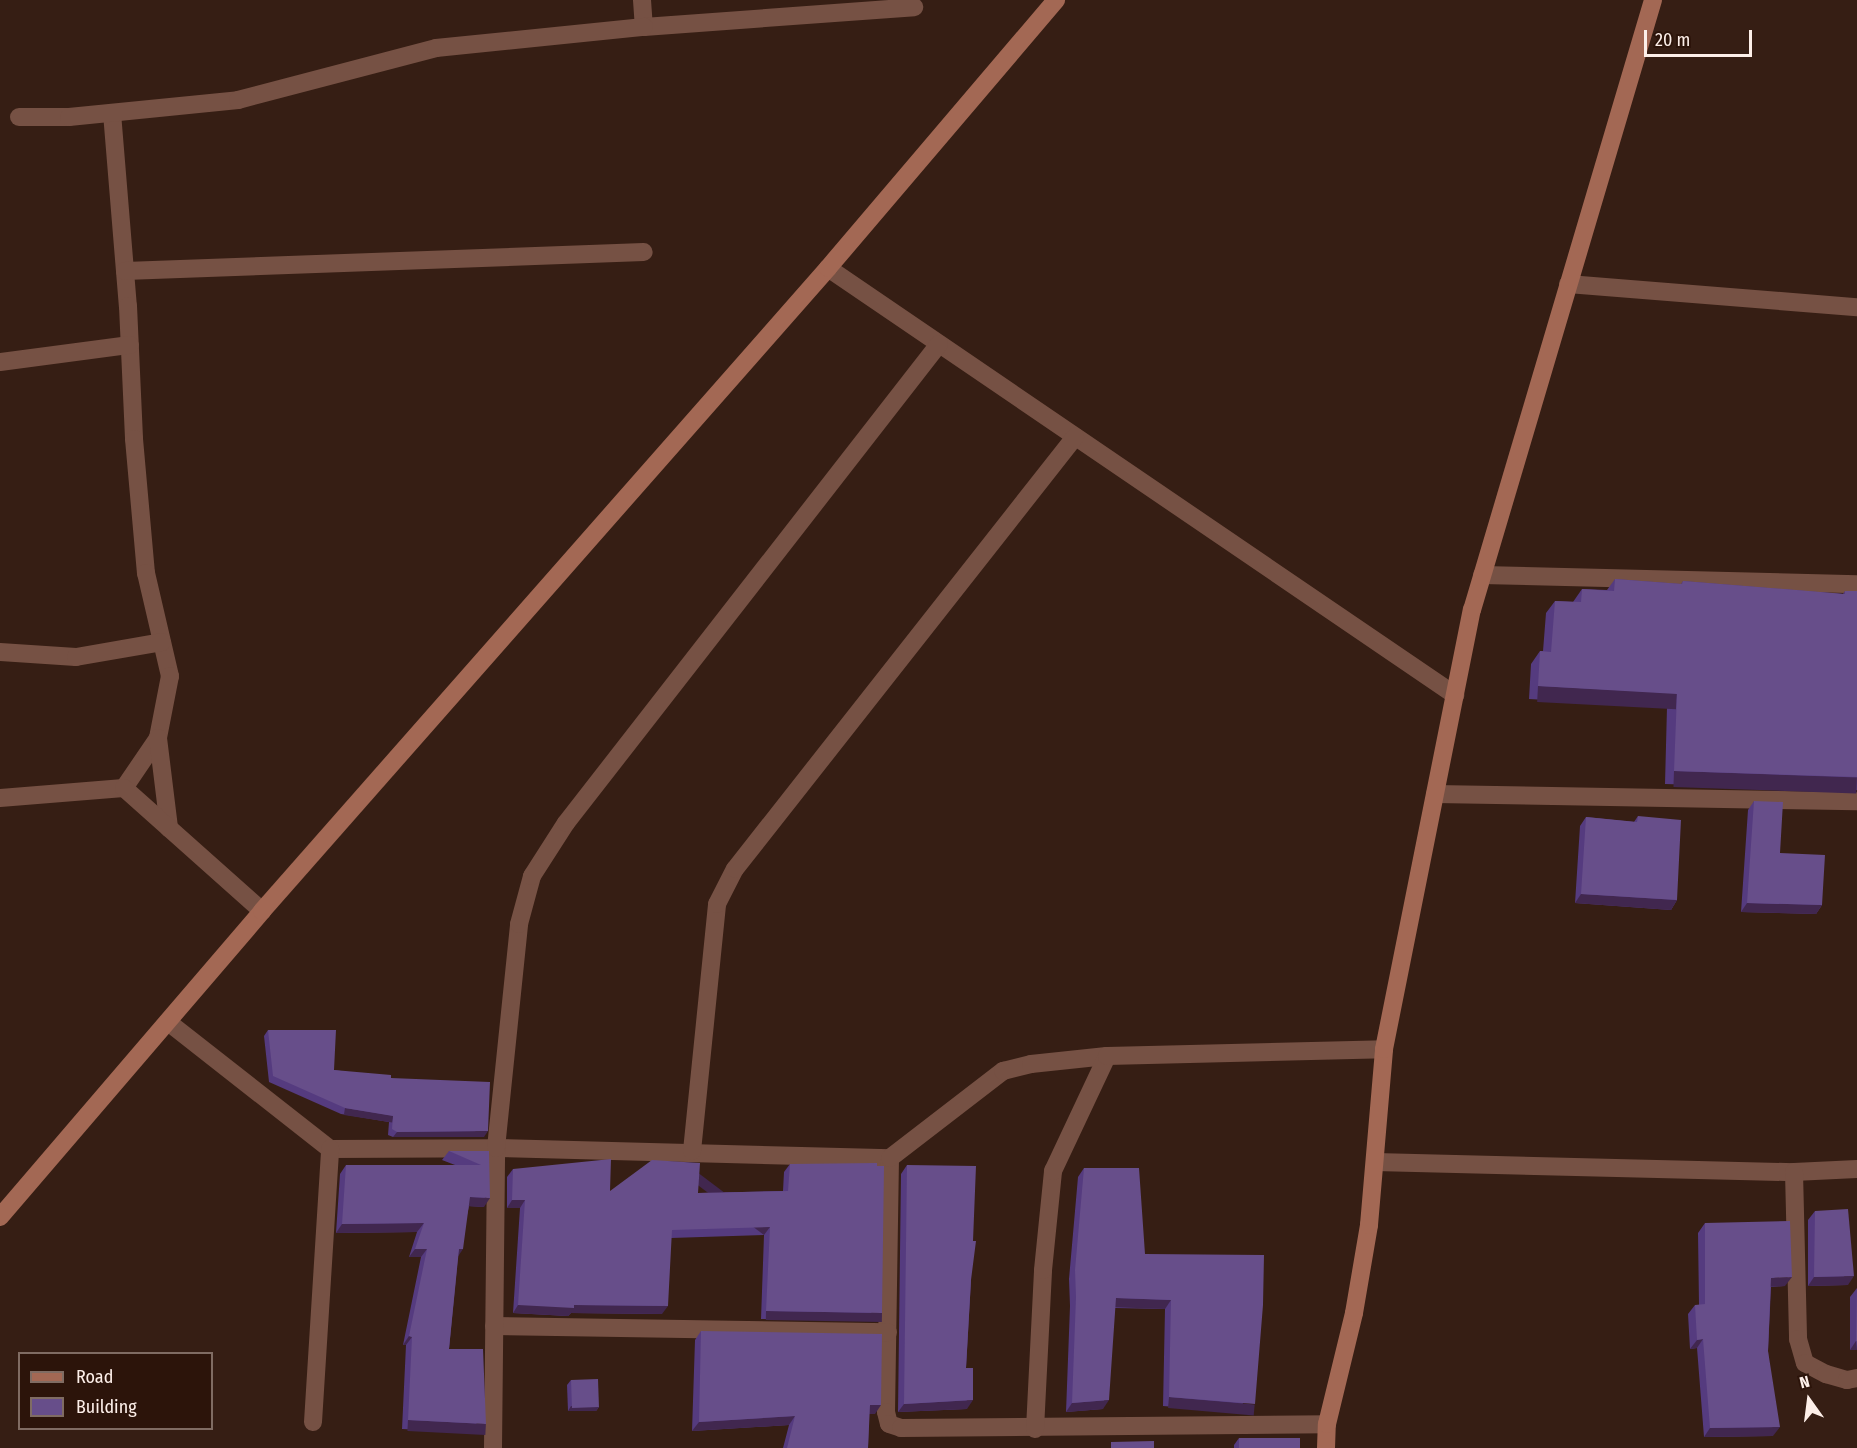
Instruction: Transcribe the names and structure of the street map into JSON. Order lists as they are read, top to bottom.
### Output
{
  "legend": ["Road", "Building"],
  "scale_bar": "20 m",
  "north": "top"
}
